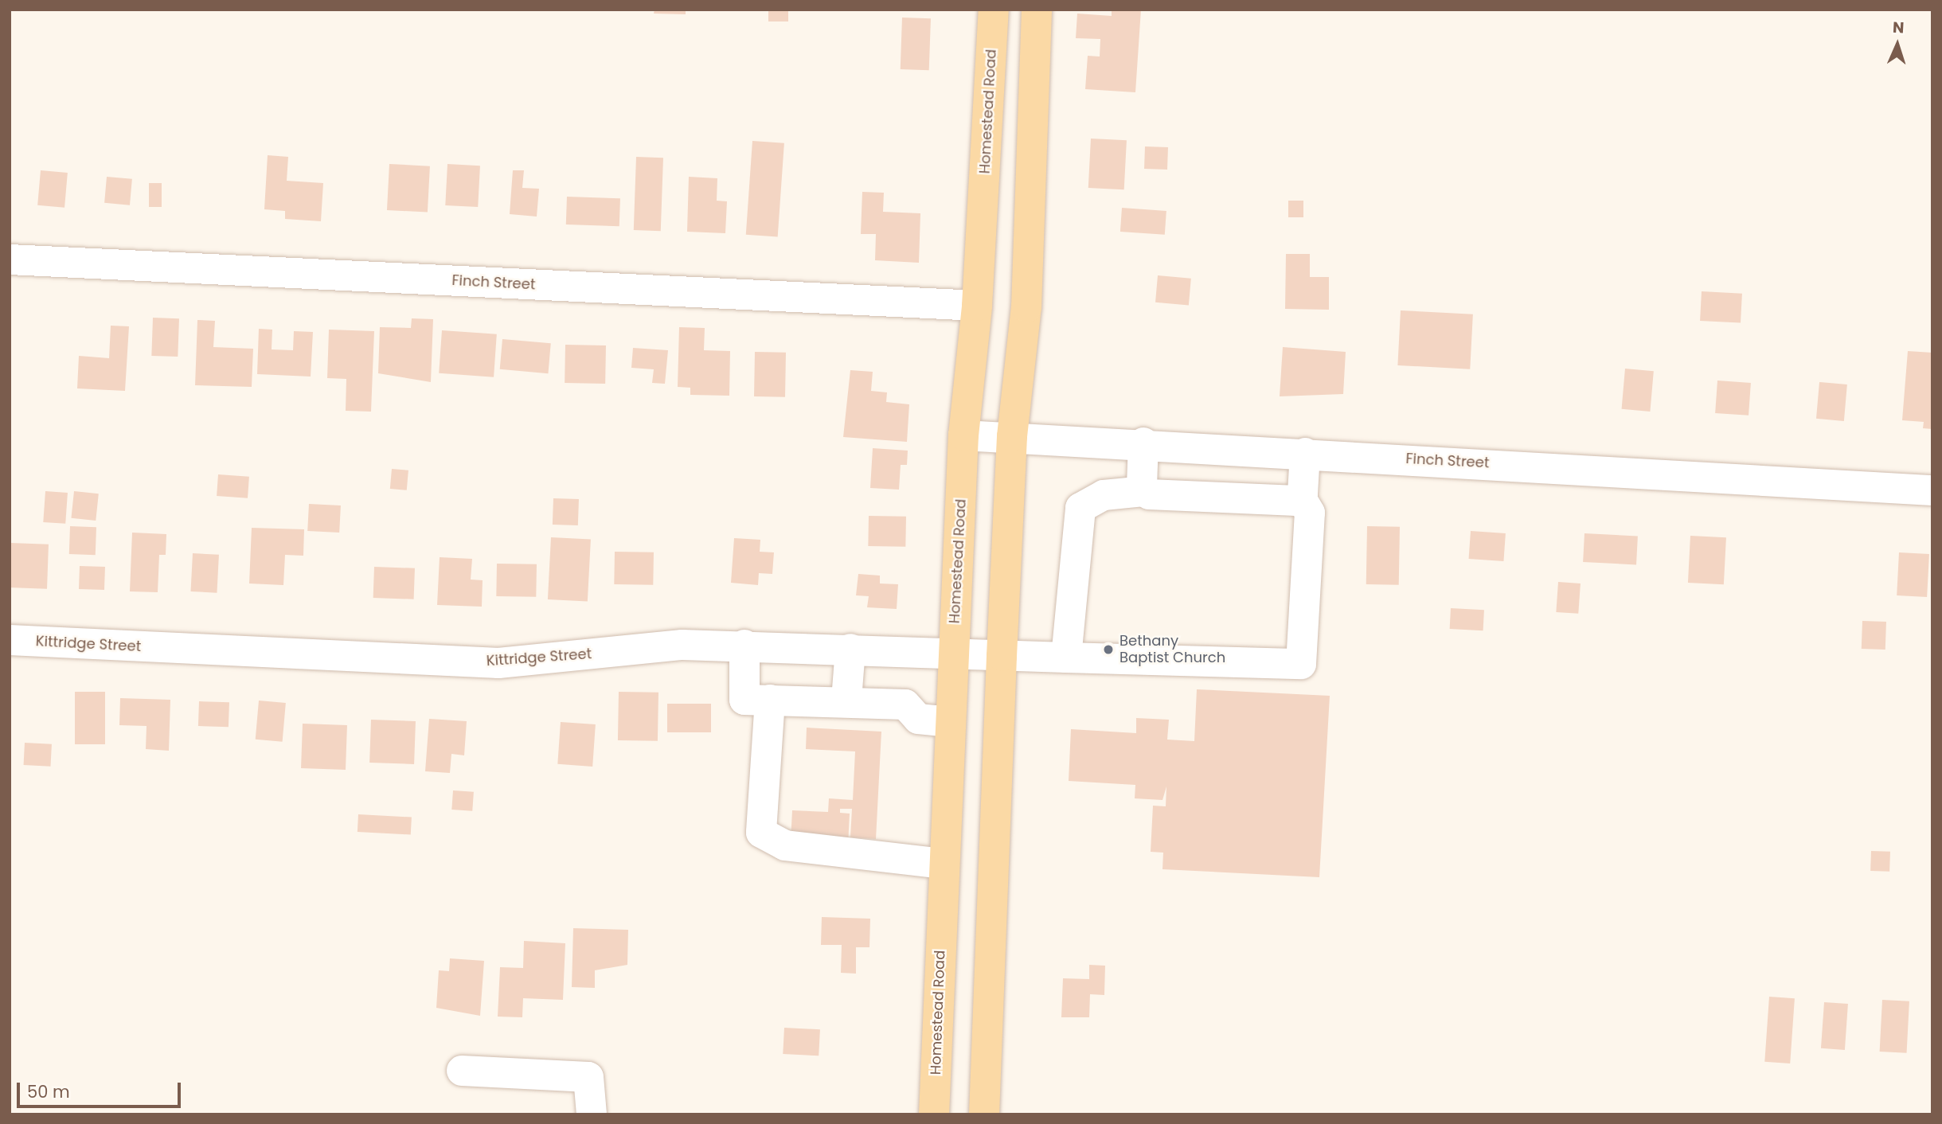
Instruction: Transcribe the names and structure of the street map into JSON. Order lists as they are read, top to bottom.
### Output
{
  "streets": {
    "main road": ["Homestead Road"],
    "street": ["Finch Street", "Kittridge Street"]
  },
  "crossings": [
    ["Homestead Road", "Finch Street"],
    ["Homestead Road", "Kittridge Street"]
  ],
  "places": ["Bethany Baptist Church"],
  "scale_bar": "50 m",
  "north": "top"
}
